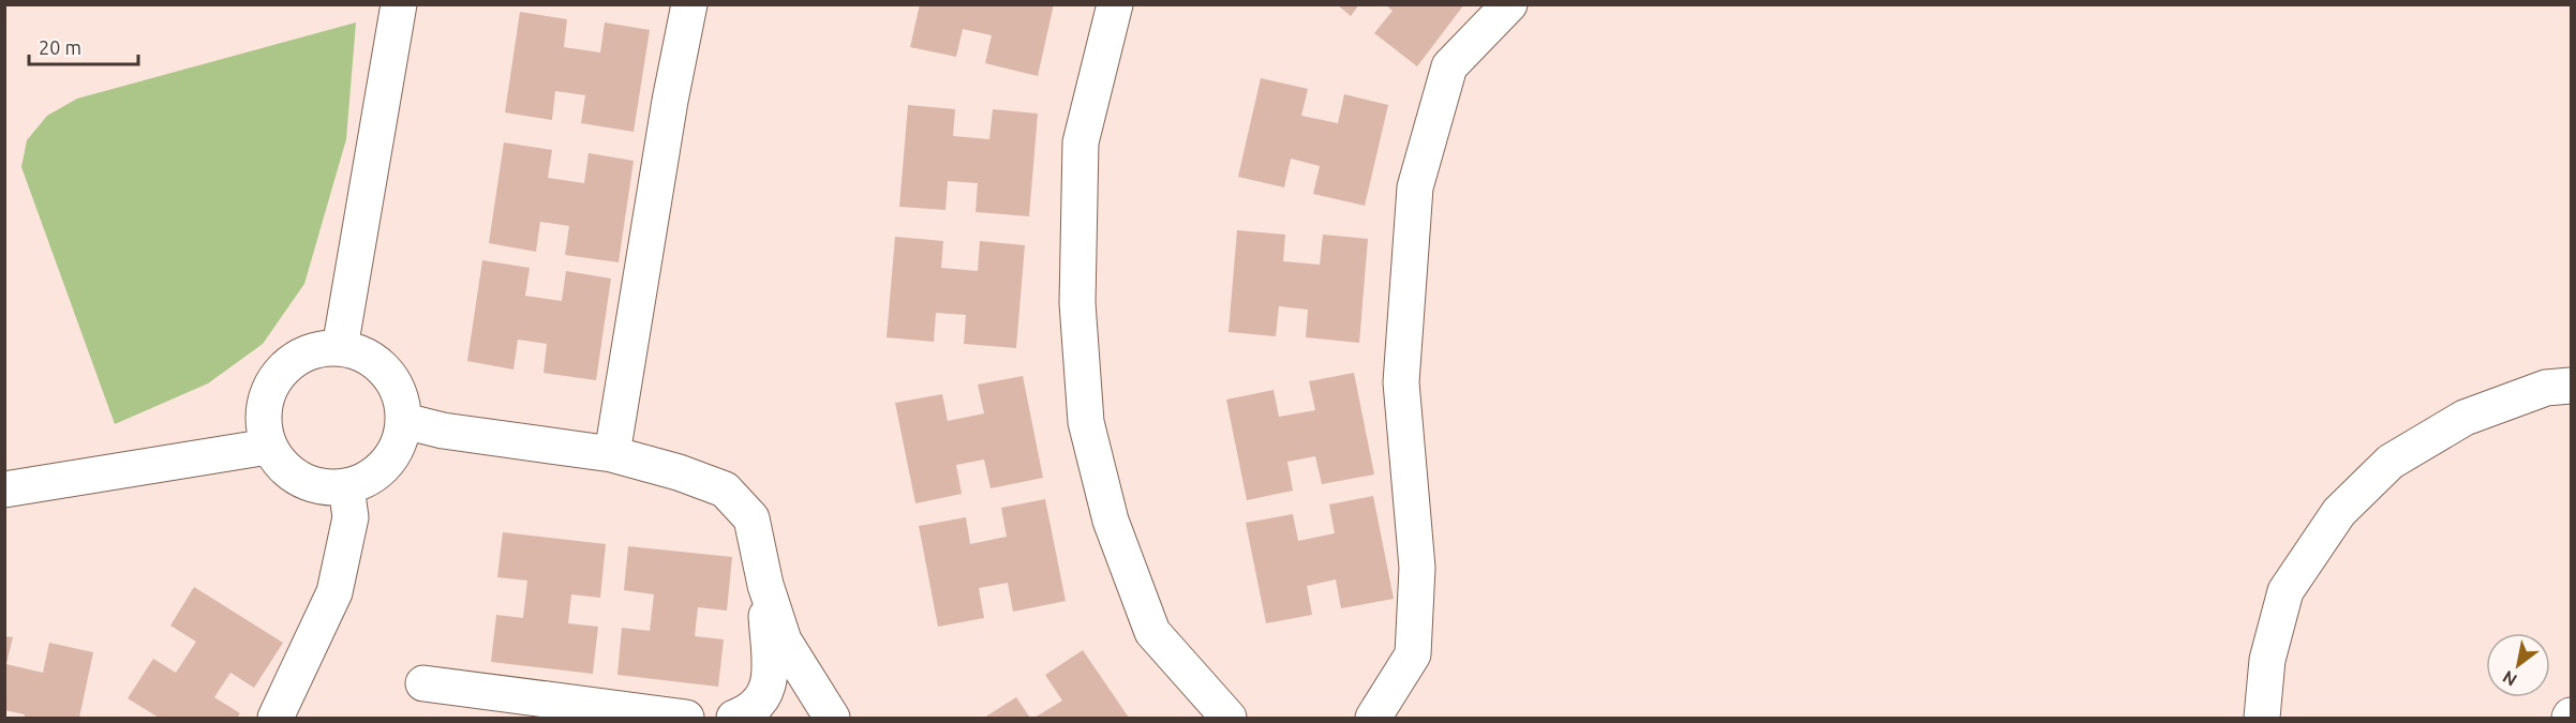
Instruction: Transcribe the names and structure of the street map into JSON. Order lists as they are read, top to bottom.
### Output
{
  "scale_bar": "20 m",
  "north": "bottom left"
}
